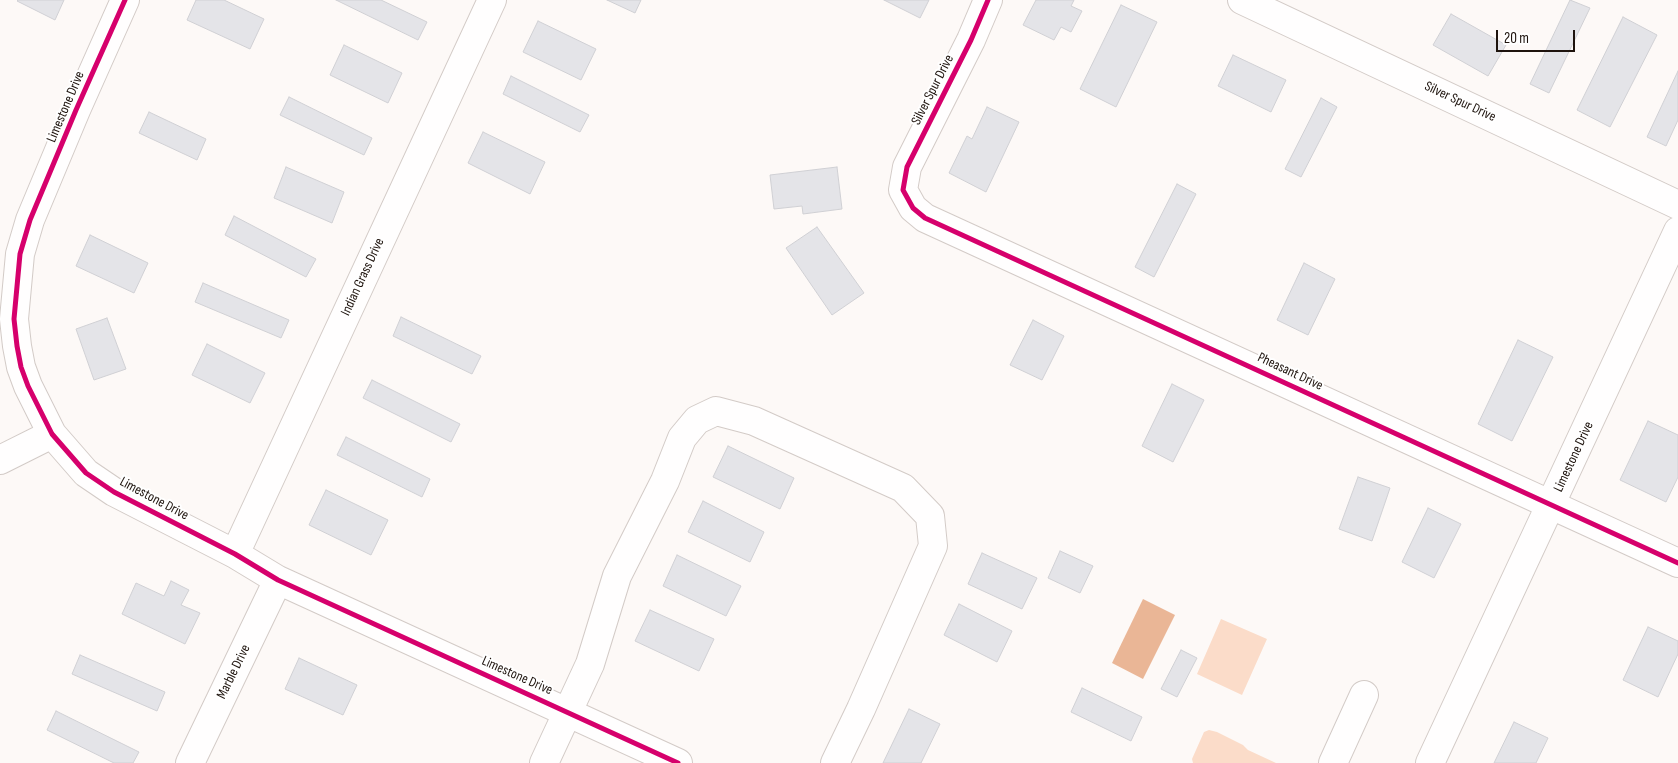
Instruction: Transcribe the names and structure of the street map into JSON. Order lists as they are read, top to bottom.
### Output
{
  "streets": {
    "street": [
      "Silver Spur Drive",
      "Limestone Drive",
      "Indian Grass Drive",
      "Pheasant Drive",
      "Marble Drive"
    ]
  },
  "crossings": [
    ["Silver Spur Drive", "Pheasant Drive"],
    ["Limestone Drive", "Indian Grass Drive"],
    ["Limestone Drive", "Pheasant Drive"],
    ["Limestone Drive", "Marble Drive"]
  ],
  "scale_bar": "20 m"
}
